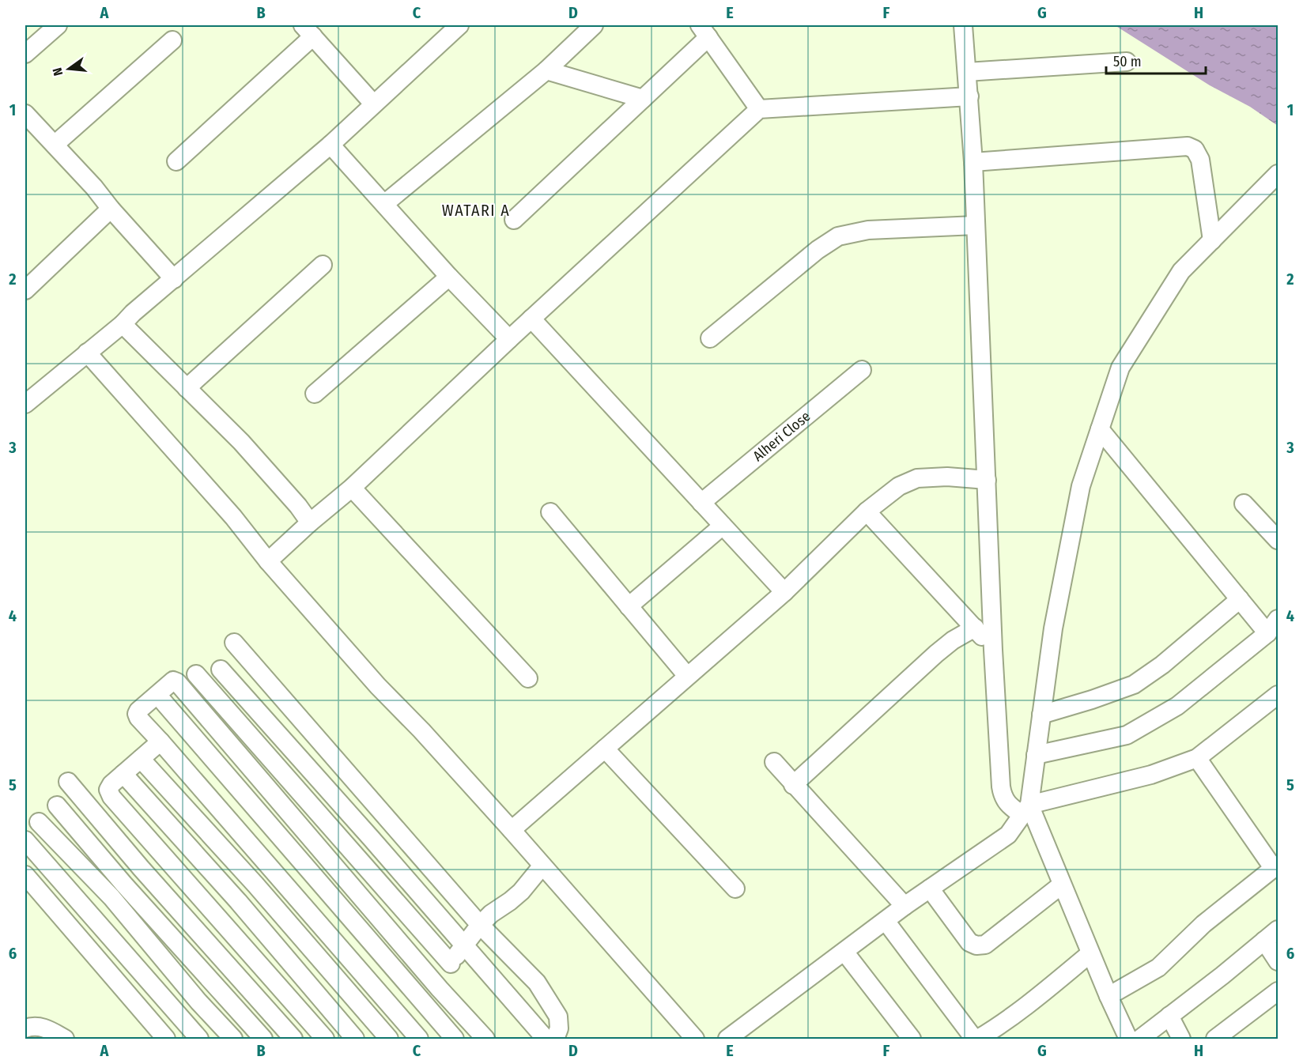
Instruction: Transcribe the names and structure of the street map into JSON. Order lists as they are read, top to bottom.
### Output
{
  "streets": {
    "street": ["Alheri Close"]
  },
  "districts": ["WATARI A"],
  "scale_bar": "50 m",
  "north": "left",
  "grid": {
    "columns": [
      "A",
      "B",
      "C",
      "D",
      "E",
      "F",
      "G",
      "H"
    ],
    "rows": [
      "1",
      "2",
      "3",
      "4",
      "5",
      "6"
    ]
  }
}
